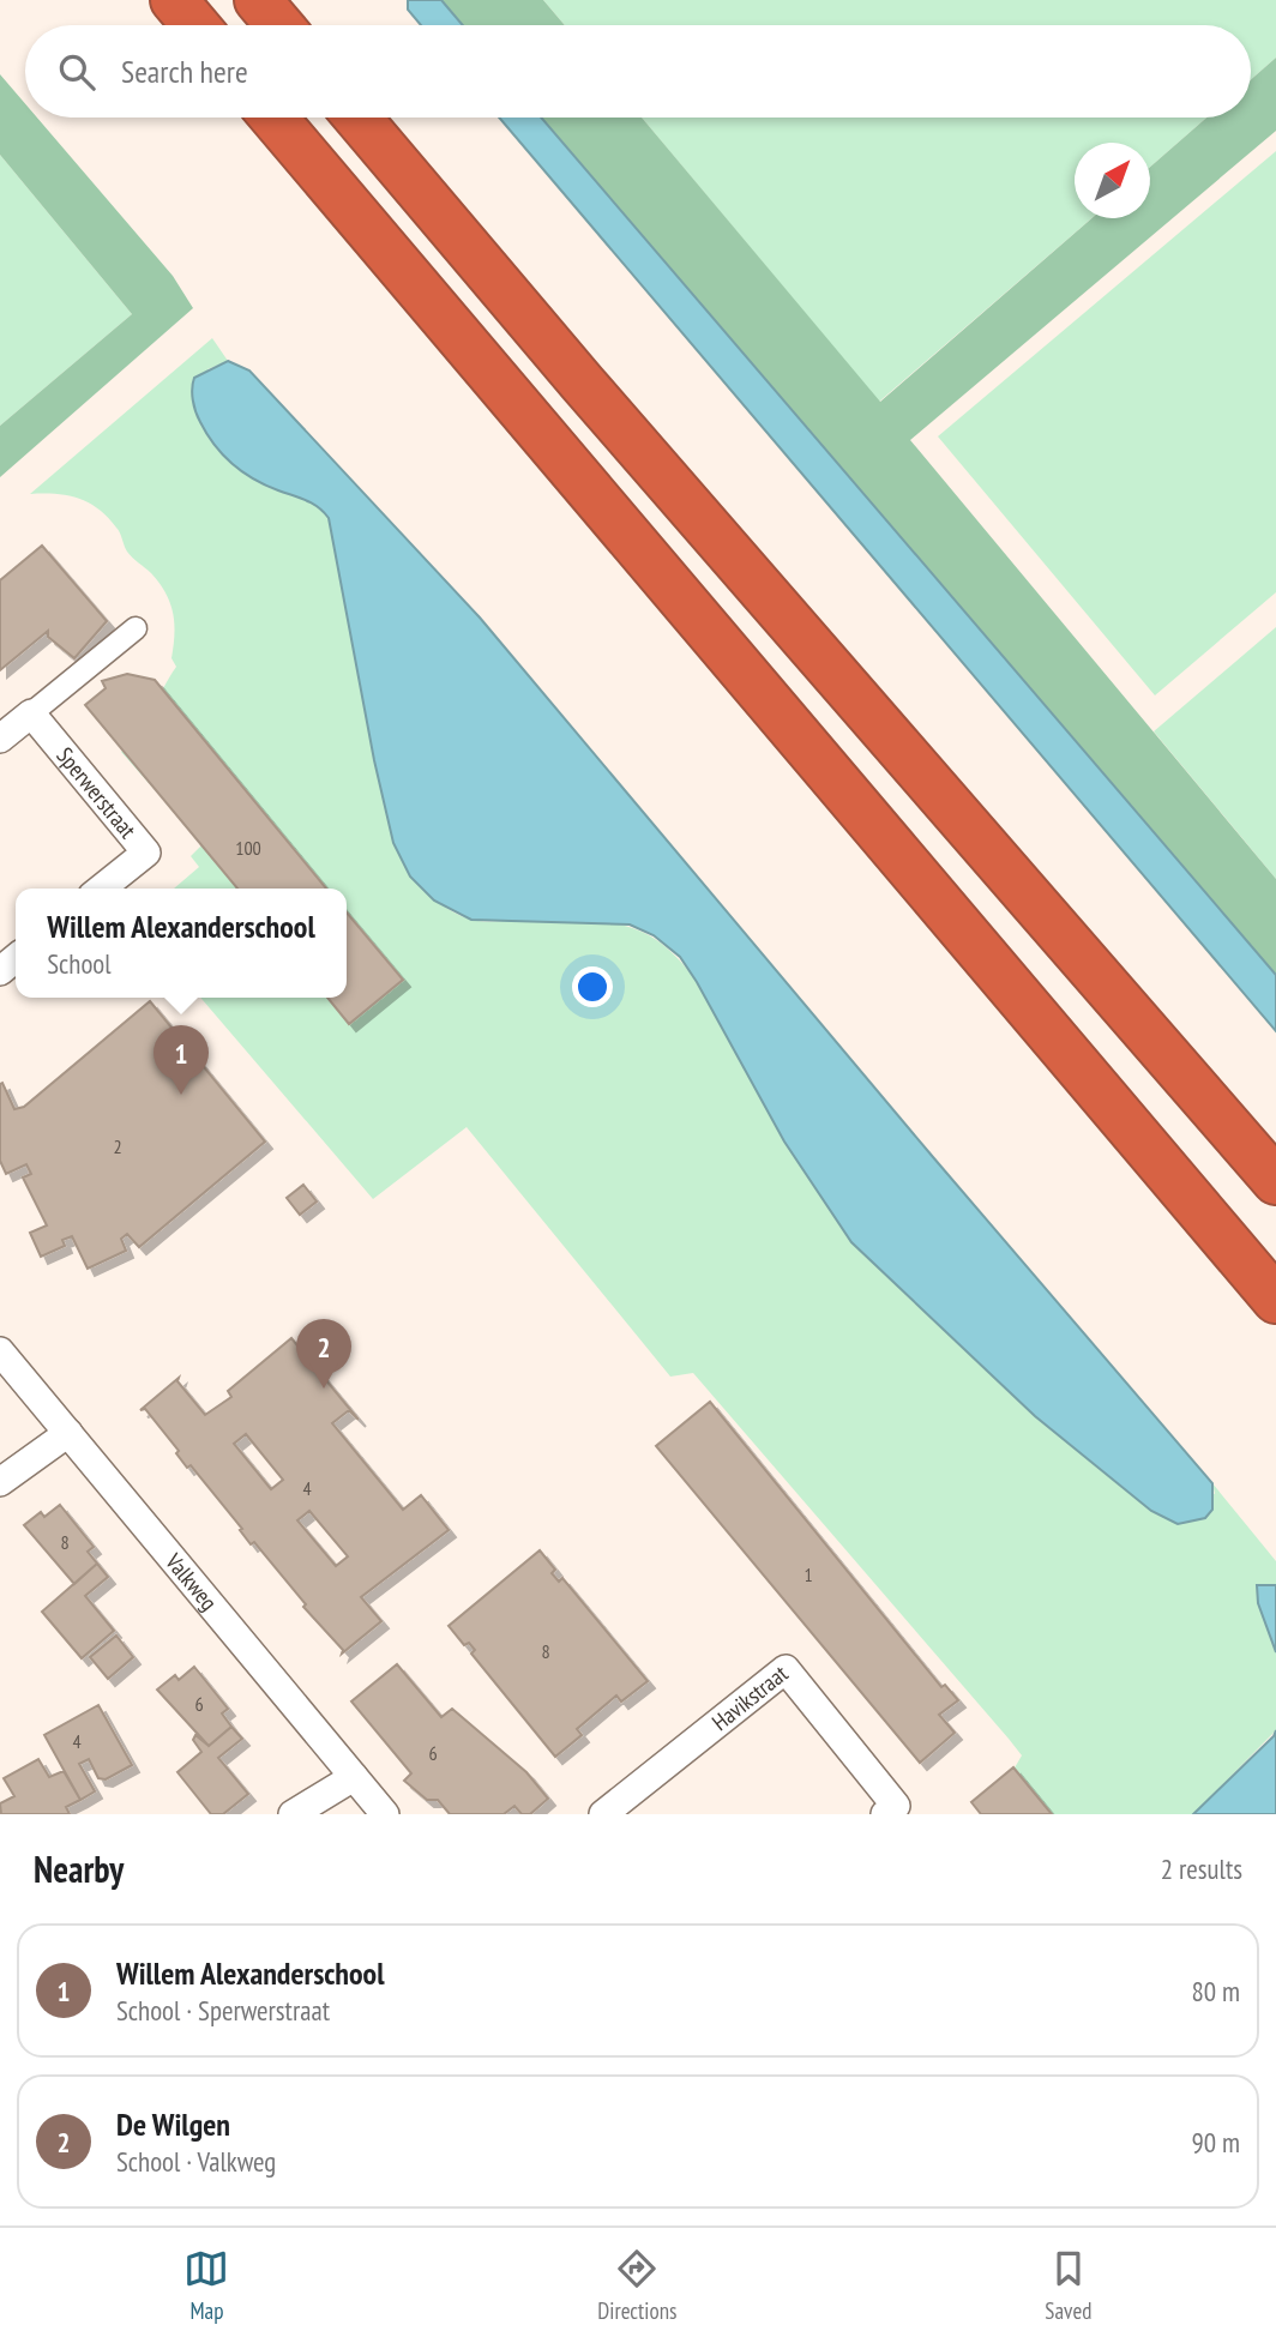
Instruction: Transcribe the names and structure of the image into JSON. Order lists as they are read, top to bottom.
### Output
{
  "streets": {
    "street": ["Sperwerstraat", "Valkweg", "Havikstraat"]
  },
  "house_numbers": [
    "100",
    "2",
    "4",
    "8",
    "1",
    "8",
    "6",
    "4",
    "6"
  ],
  "north": "top right",
  "page": {
    "search": "Search here",
    "popup": ["Willem Alexanderschool", "School"],
    "pins": ["1", "2"],
    "heading": ["Nearby", "2 results"],
    "list": [
      {
        "mark": "1",
        "name": "Willem Alexanderschool",
        "note": "School · Sperwerstraat",
        "value": "80 m"
      },
      {
        "mark": "2",
        "name": "De Wilgen",
        "note": "School · Valkweg",
        "value": "90 m"
      }
    ],
    "nav": ["Map", "Directions", "Saved"]
  }
}
